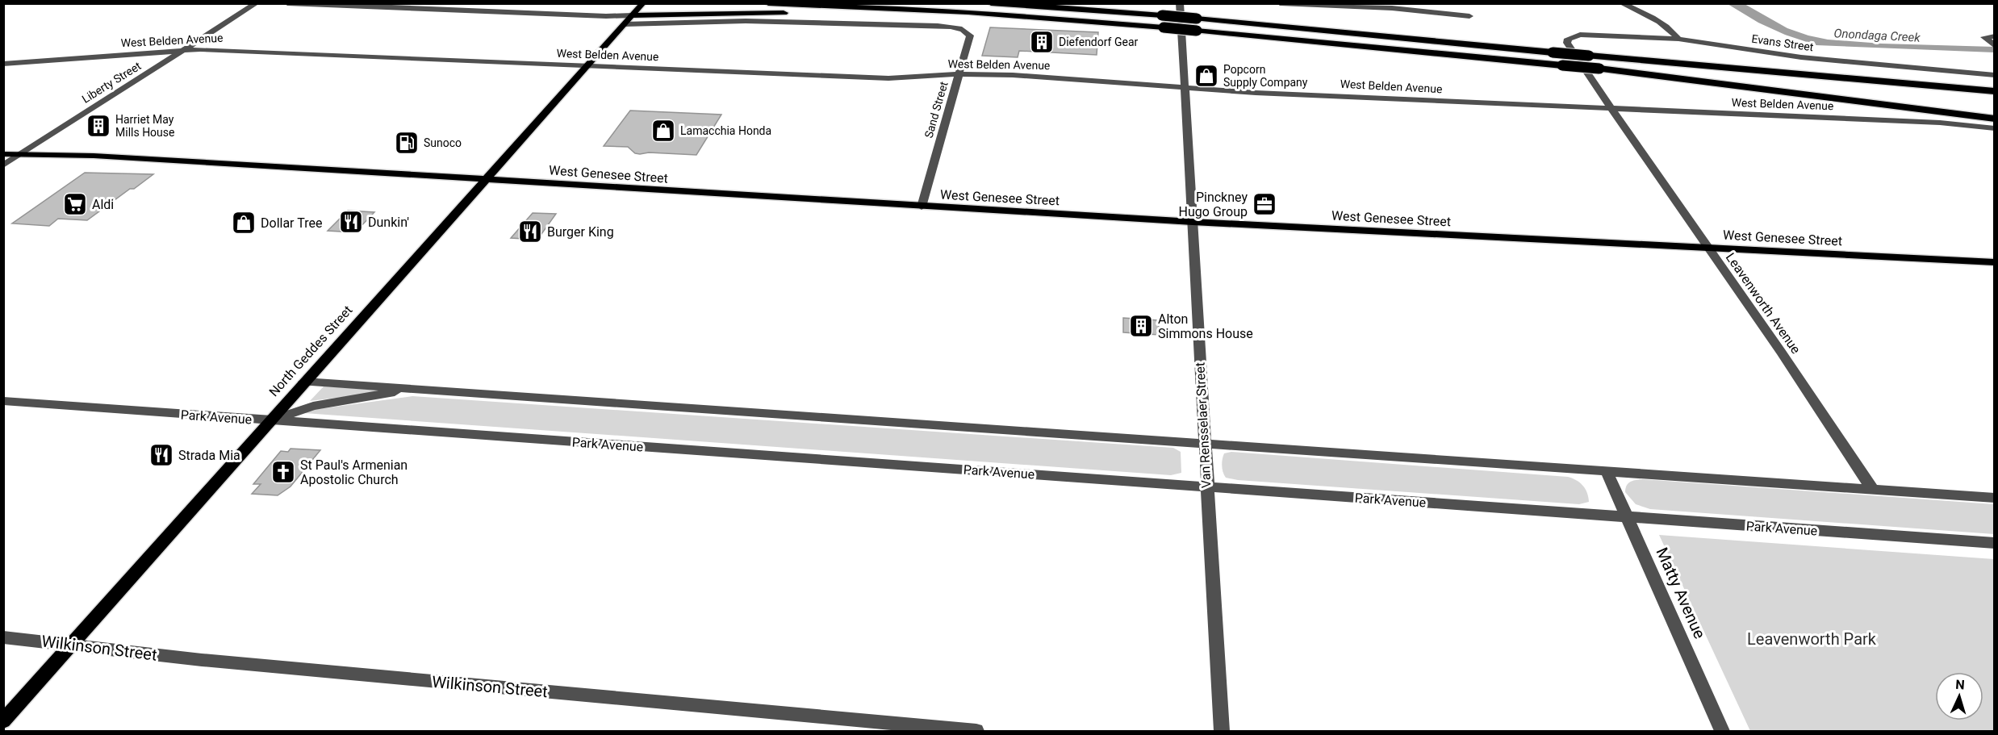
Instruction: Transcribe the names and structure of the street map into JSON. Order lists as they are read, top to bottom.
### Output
{
  "streets": {
    "main road": ["West Genesee Street", "North Geddes Street"],
    "street": [
      "West Belden Avenue",
      "Evans Street",
      "Liberty Street",
      "Sand Street",
      "Leavenworth Avenue",
      "Park Avenue",
      "Van Rensselaer Street",
      "Matty Avenue",
      "Wilkinson Street"
    ]
  },
  "crossings": [
    ["West Belden Avenue", "Liberty Street"],
    ["West Belden Avenue", "Sand Street"],
    ["West Belden Avenue", "Leavenworth Avenue"],
    ["West Belden Avenue", "North Geddes Street"],
    ["West Belden Avenue", "Van Rensselaer Street"],
    ["Evans Street", "Leavenworth Avenue"],
    ["Liberty Street", "West Genesee Street"],
    ["Sand Street", "West Genesee Street"],
    ["Sand Street", "North Geddes Street"],
    ["West Genesee Street", "Leavenworth Avenue"],
    ["West Genesee Street", "North Geddes Street"],
    ["West Genesee Street", "Van Rensselaer Street"],
    ["North Geddes Street", "Park Avenue"],
    ["North Geddes Street", "Wilkinson Street"],
    ["Park Avenue", "Van Rensselaer Street"],
    ["Park Avenue", "Matty Avenue"]
  ],
  "water": ["Onondaga Creek"],
  "parks": ["Leavenworth Park"],
  "places": {
    "building": ["Diefendorf Gear", "Harriet May Mills House", "Alton Simmons House"],
    "shop": ["Popcorn Supply Company", "Lamacchia Honda", "Dollar Tree"],
    "fuel station": ["Sunoco"],
    "supermarket": ["Aldi"],
    "office": ["Pinckney Hugo Group"],
    "restaurant": ["Dunkin'", "Burger King", "Strada Mia"],
    "church": ["St Paul's Armenian Apostolic Church"]
  },
  "north": "top"
}
